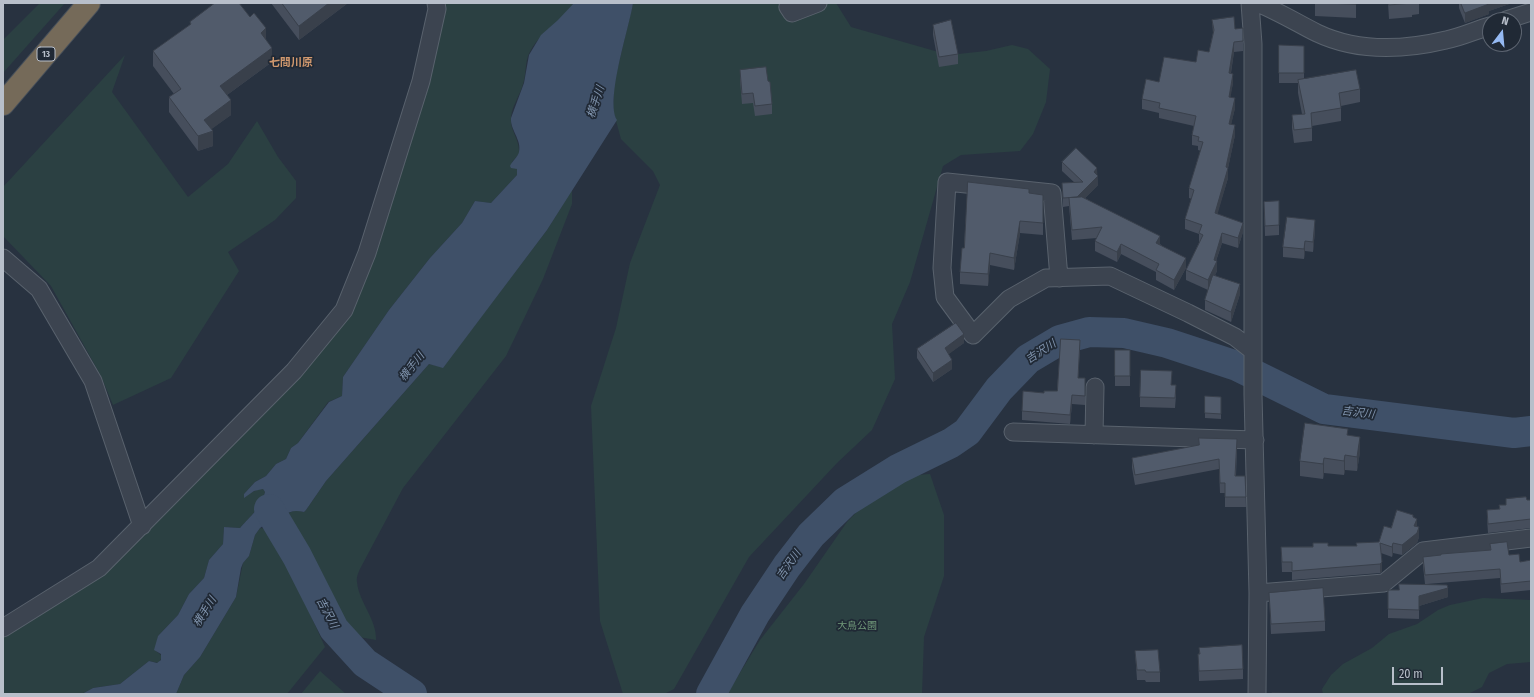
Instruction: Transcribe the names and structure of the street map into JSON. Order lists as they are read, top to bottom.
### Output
{
  "streets": {
    "highway": ["13"]
  },
  "districts": ["七間川原"],
  "water": ["横手川", "吉沢川"],
  "parks": ["大鳥公園"],
  "scale_bar": "20 m",
  "north": "top"
}
